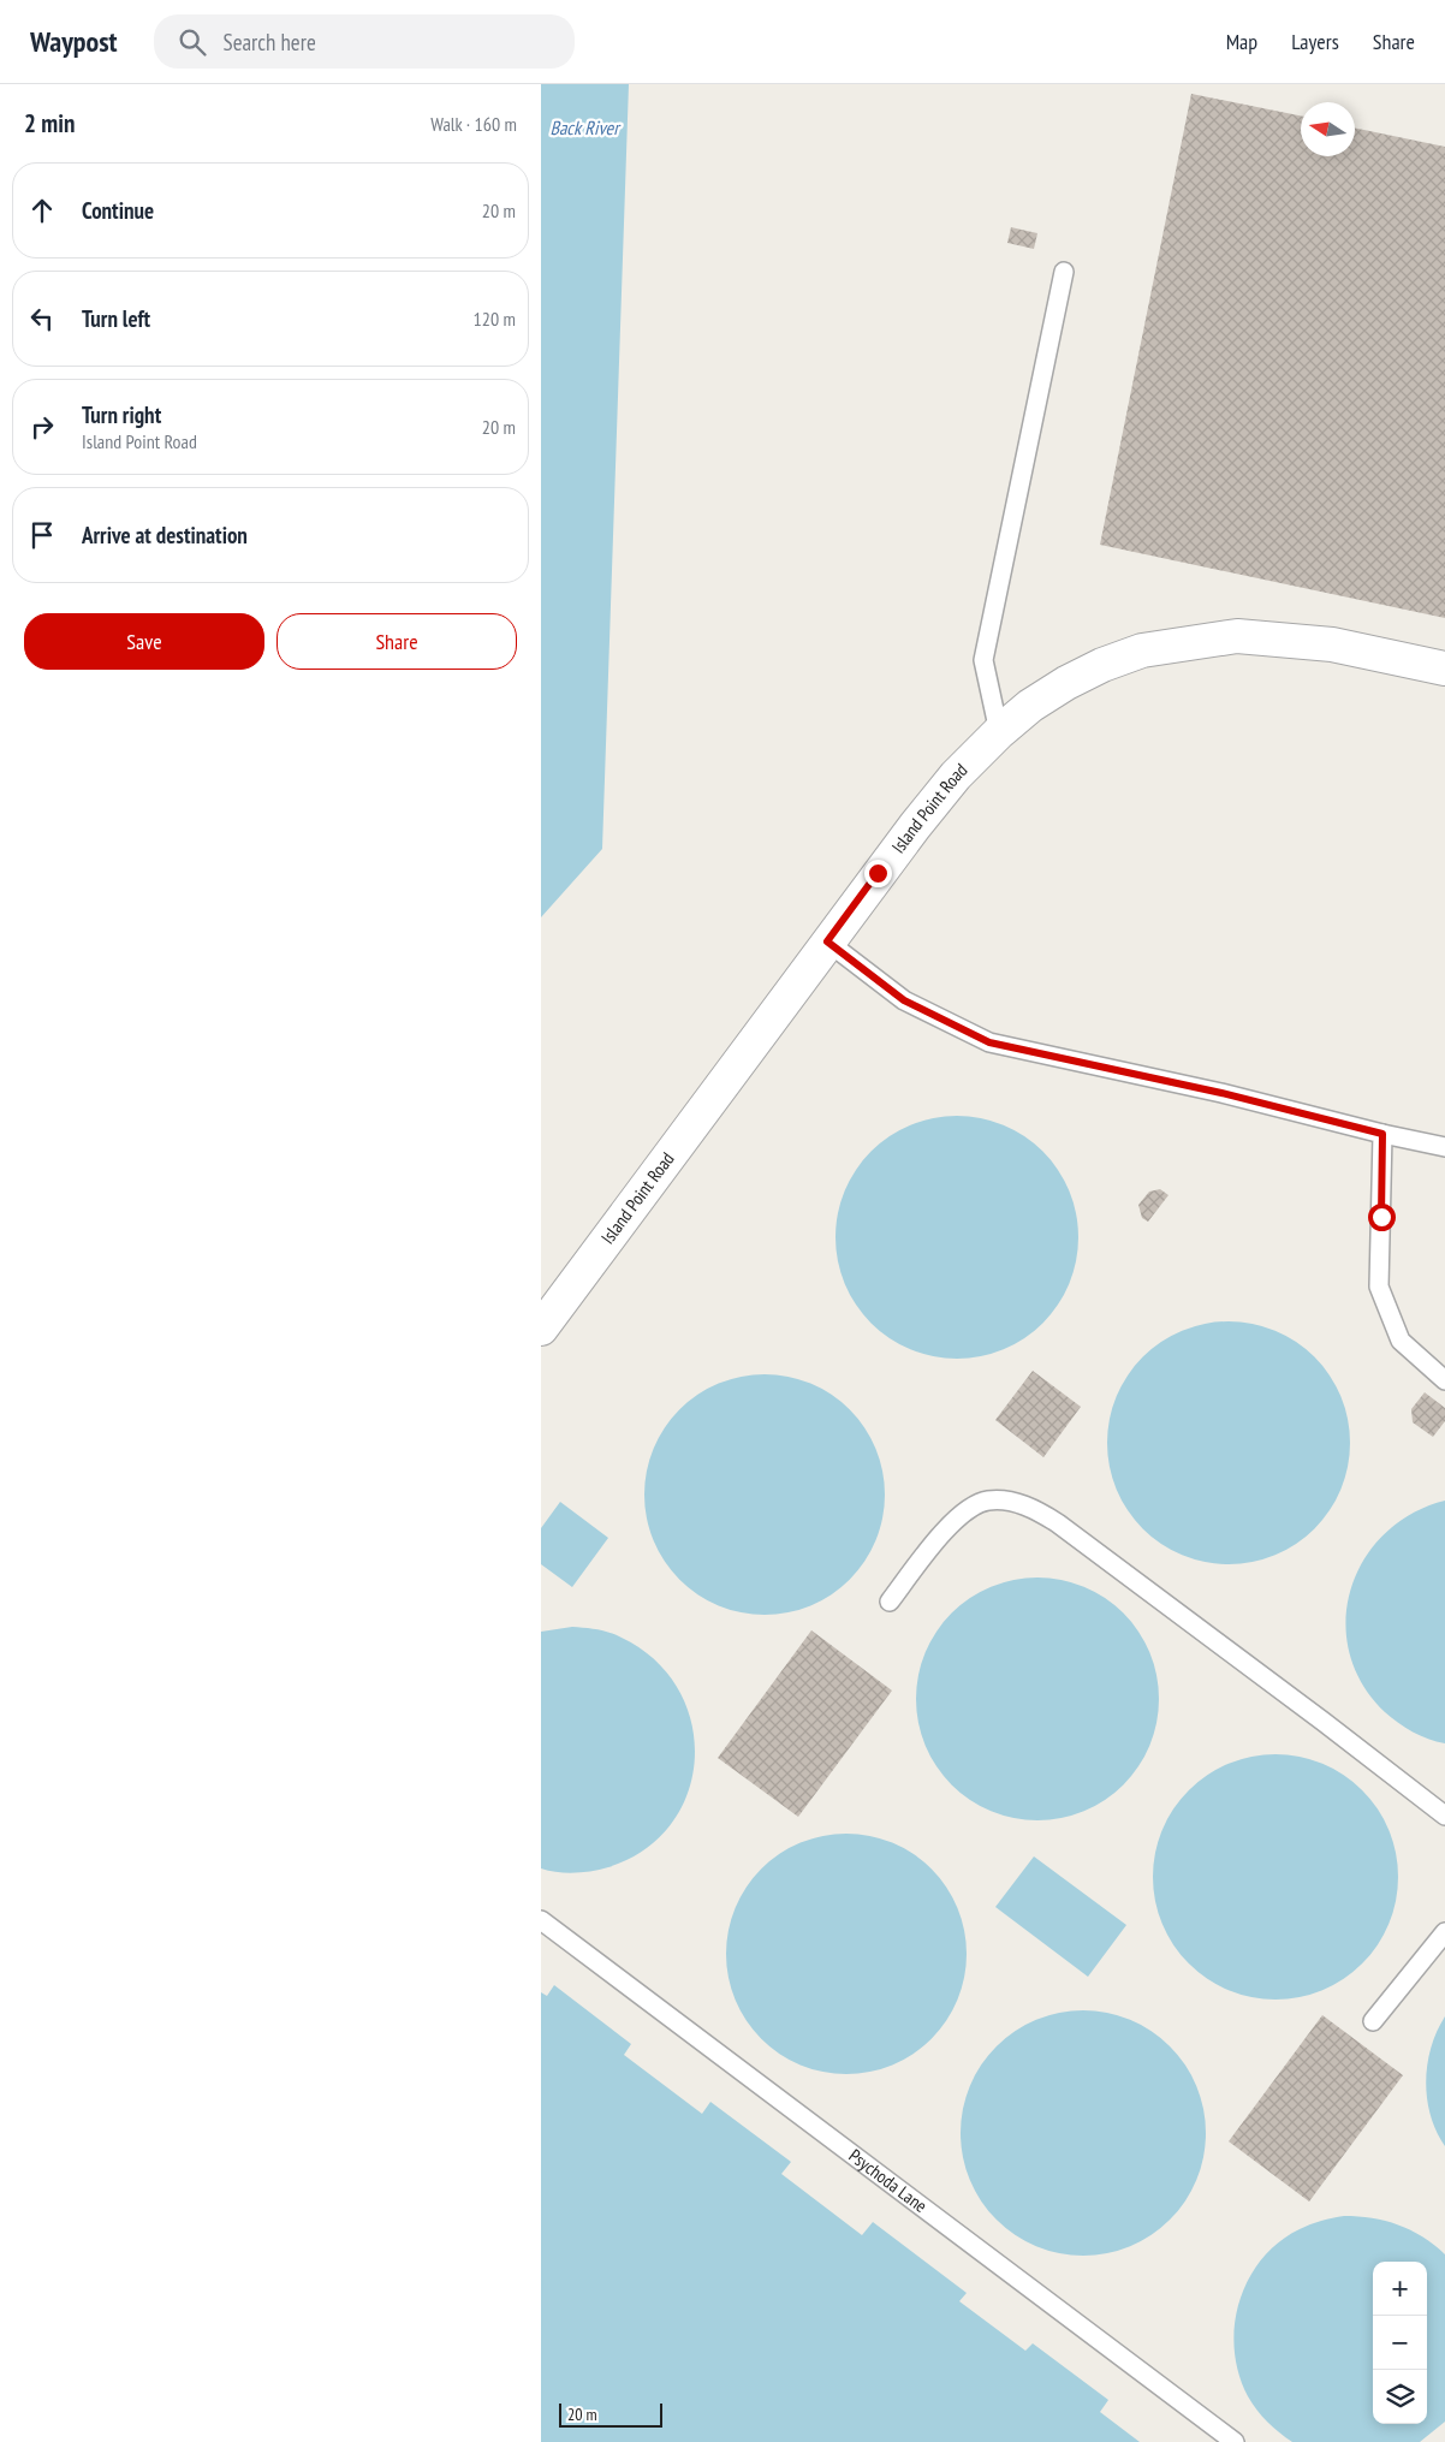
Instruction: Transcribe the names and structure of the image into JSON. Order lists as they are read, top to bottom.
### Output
{
  "streets": {
    "street": ["Island Point Road"],
    "lane": ["Psychoda Lane"]
  },
  "water": ["Back River"],
  "scale_bar": "20 m",
  "north": "left",
  "page": {
    "header": "Waypost",
    "search": "Search here",
    "nav": ["Map", "Layers", "Share"],
    "heading": ["2 min", "Walk · 160 m"],
    "list": [
      ["Continue", "20 m"],
      ["Turn left", "120 m"],
      ["Turn right", "Island Point Road", "20 m"],
      "Arrive at destination"
    ],
    "buttons": ["Save", "Share"],
    "map_buttons": ["+", "−"],
    "scale": "20 m"
  }
}
